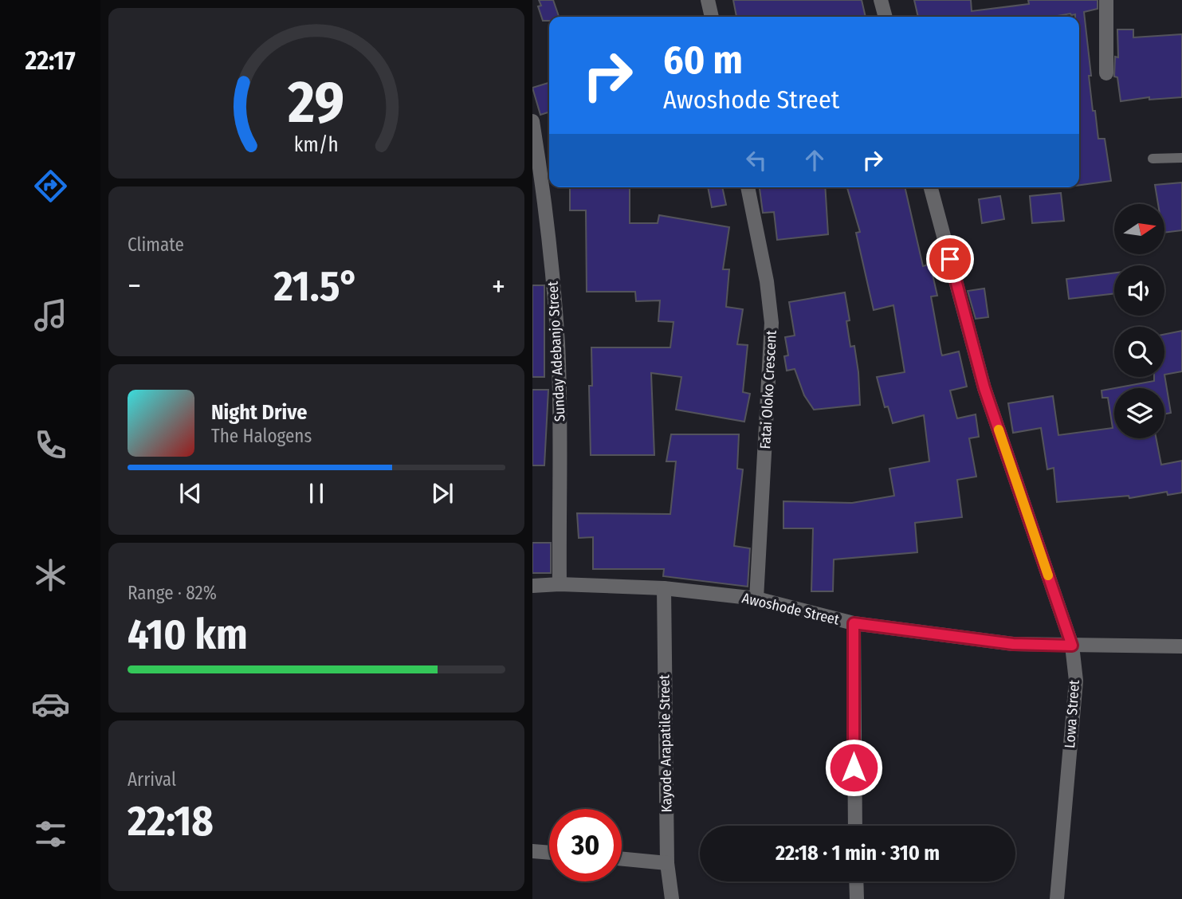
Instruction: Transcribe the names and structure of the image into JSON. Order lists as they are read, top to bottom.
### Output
{
  "streets": {
    "street": [
      "Sunday Adebanjo Street",
      "Fatai Oloko Crescent",
      "Awoshode Street",
      "Lowa Street",
      "Kayode Arapatile Street"
    ]
  },
  "crossings": [
    ["Sunday Adebanjo Street", "Awoshode Street"],
    ["Fatai Oloko Crescent", "Awoshode Street"],
    ["Awoshode Street", "Lowa Street"],
    ["Awoshode Street", "Kayode Arapatile Street"]
  ],
  "north": "right",
  "page": {
    "tabs": "22:17",
    "turn": ["60 m", "Awoshode Street"],
    "tile": [
      "Climate",
      ["Range · 82%", "410 km"],
      ["Arrival", "22:18"]
    ],
    "heat": ["−", "21.5°", "+"],
    "song": ["Night Drive", "The Halogens"],
    "limit": "30",
    "trip": "22:18 · 1 min · 310 m",
    "gauge": ["29", "km/h"]
  }
}
